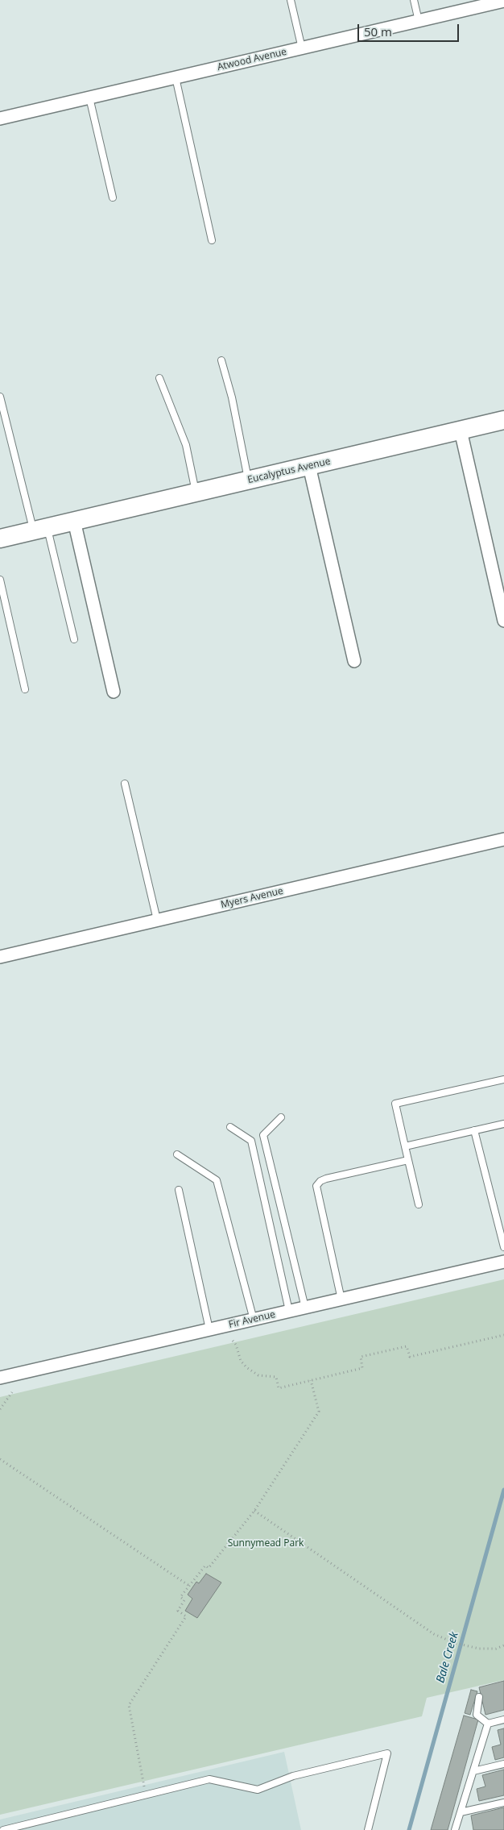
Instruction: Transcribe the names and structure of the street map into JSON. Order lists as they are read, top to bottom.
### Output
{
  "streets": {
    "street": [
      "Atwood Avenue",
      "Eucalyptus Avenue",
      "Myers Avenue",
      "Fir Avenue"
    ]
  },
  "water": ["Bale Creek"],
  "parks": ["Sunnymead Park"],
  "scale_bar": "50 m"
}
